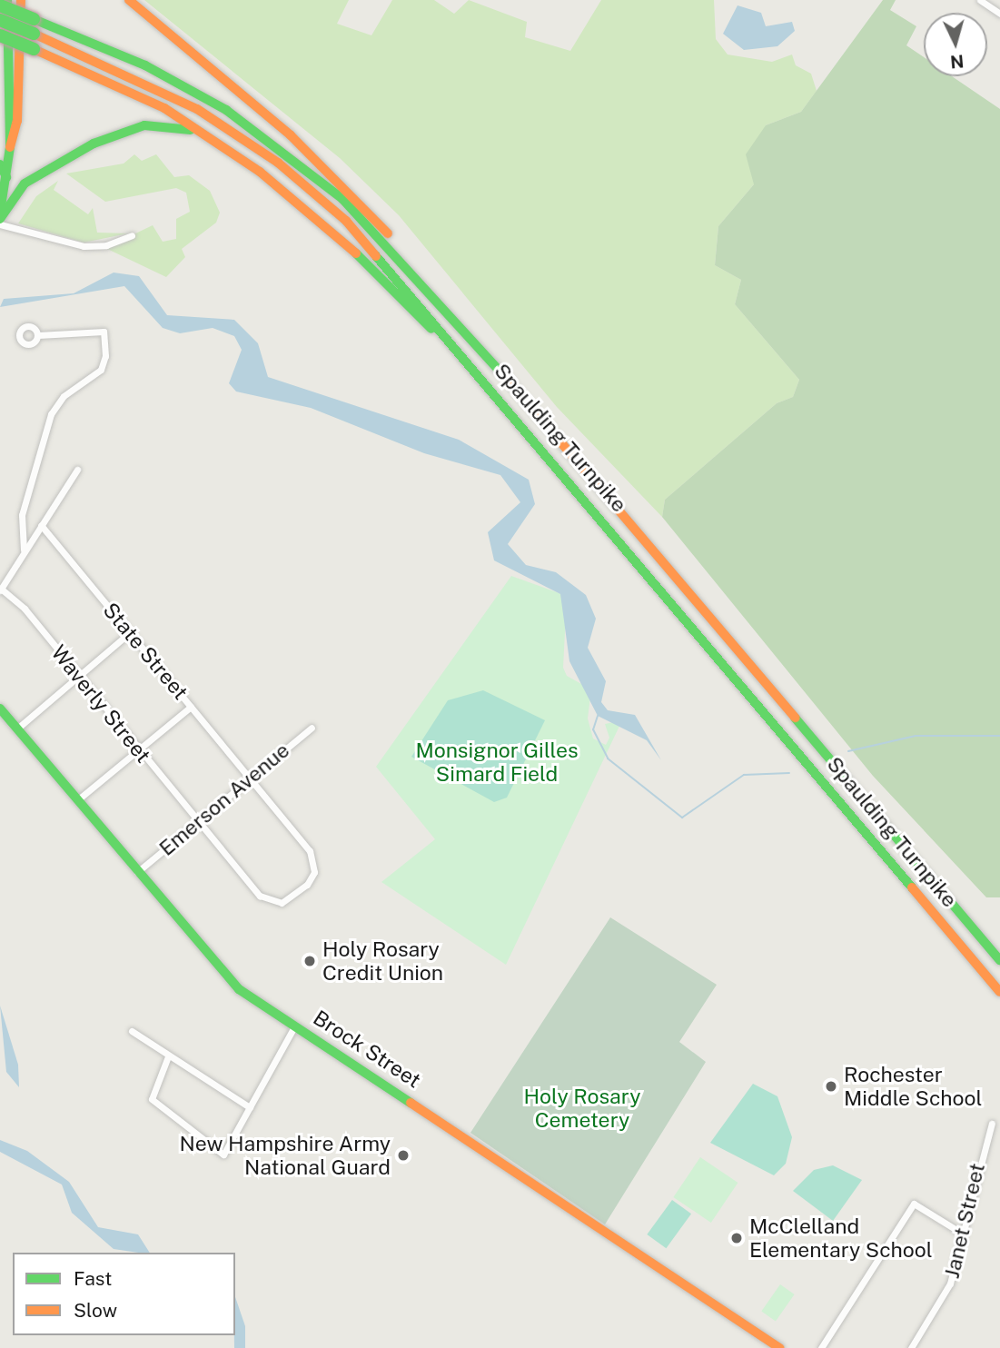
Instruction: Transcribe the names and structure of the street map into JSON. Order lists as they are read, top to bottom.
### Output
{
  "streets": {
    "main road": ["Spaulding Turnpike", "Brock Street"],
    "street": [
      "State Street",
      "Waverly Street",
      "Emerson Avenue",
      "Janet Street"
    ]
  },
  "crossings": [
    ["State Street", "Waverly Street"],
    ["State Street", "Emerson Avenue"],
    ["Waverly Street", "Emerson Avenue"],
    ["Emerson Avenue", "Brock Street"]
  ],
  "parks": ["Monsignor Gilles Simard Field", "Holy Rosary Cemetery"],
  "places": [
    "Holy Rosary Credit Union",
    "Rochester Middle School",
    "New Hampshire Army National Guard",
    "McClelland Elementary School"
  ],
  "legend": ["Fast", "Slow"],
  "north": "bottom"
}
